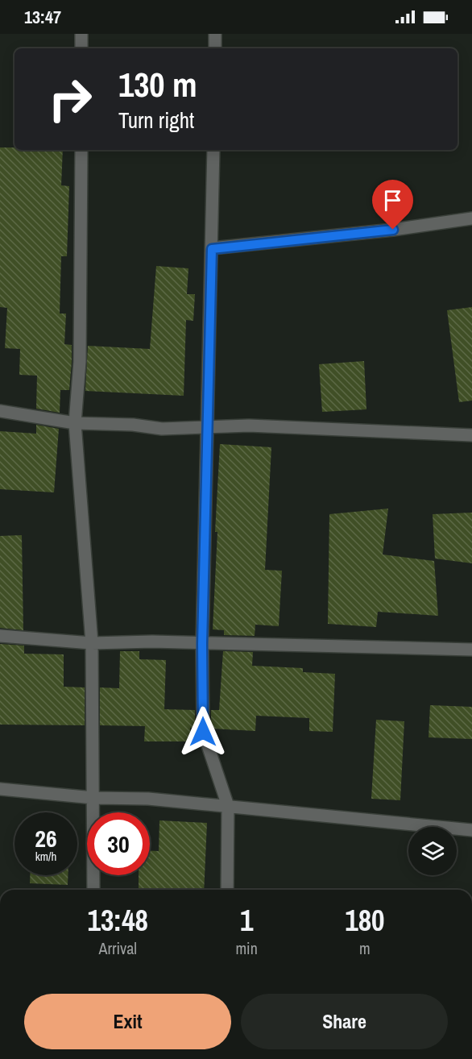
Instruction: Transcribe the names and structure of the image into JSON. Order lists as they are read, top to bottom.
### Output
{
  "page": {
    "status": "13:47",
    "turn": ["130 m", "Turn right"],
    "speed": "26 km/h",
    "limit": "30",
    "eta": [
      "13:48",
      "Arrival",
      "1",
      "min",
      "180",
      "m"
    ],
    "buttons": ["Exit", "Share"]
  }
}
